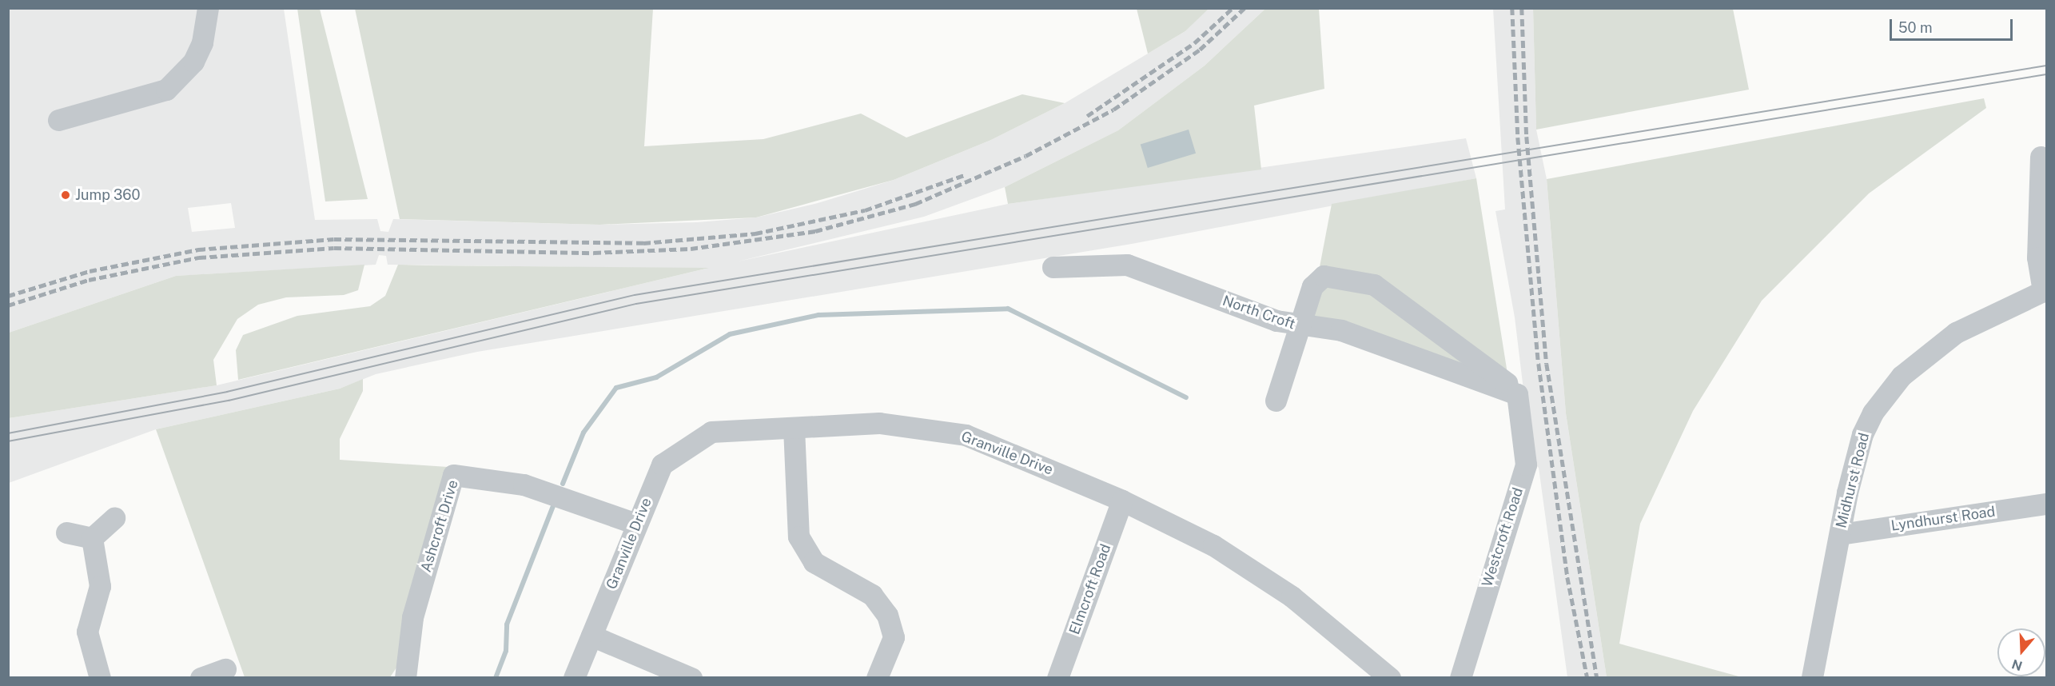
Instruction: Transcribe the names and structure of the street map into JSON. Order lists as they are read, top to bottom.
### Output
{
  "streets": {
    "street": [
      "North Croft",
      "Granville Drive",
      "Midhurst Road",
      "Lyndhurst Road",
      "Ashcroft Drive",
      "Westcroft Road",
      "Elmcroft Road"
    ]
  },
  "crossings": [
    ["North Croft", "Westcroft Road"],
    ["Granville Drive", "Ashcroft Drive"],
    ["Granville Drive", "Elmcroft Road"],
    ["Midhurst Road", "Lyndhurst Road"]
  ],
  "places": ["Jump 360"],
  "scale_bar": "50 m",
  "north": "bottom"
}
